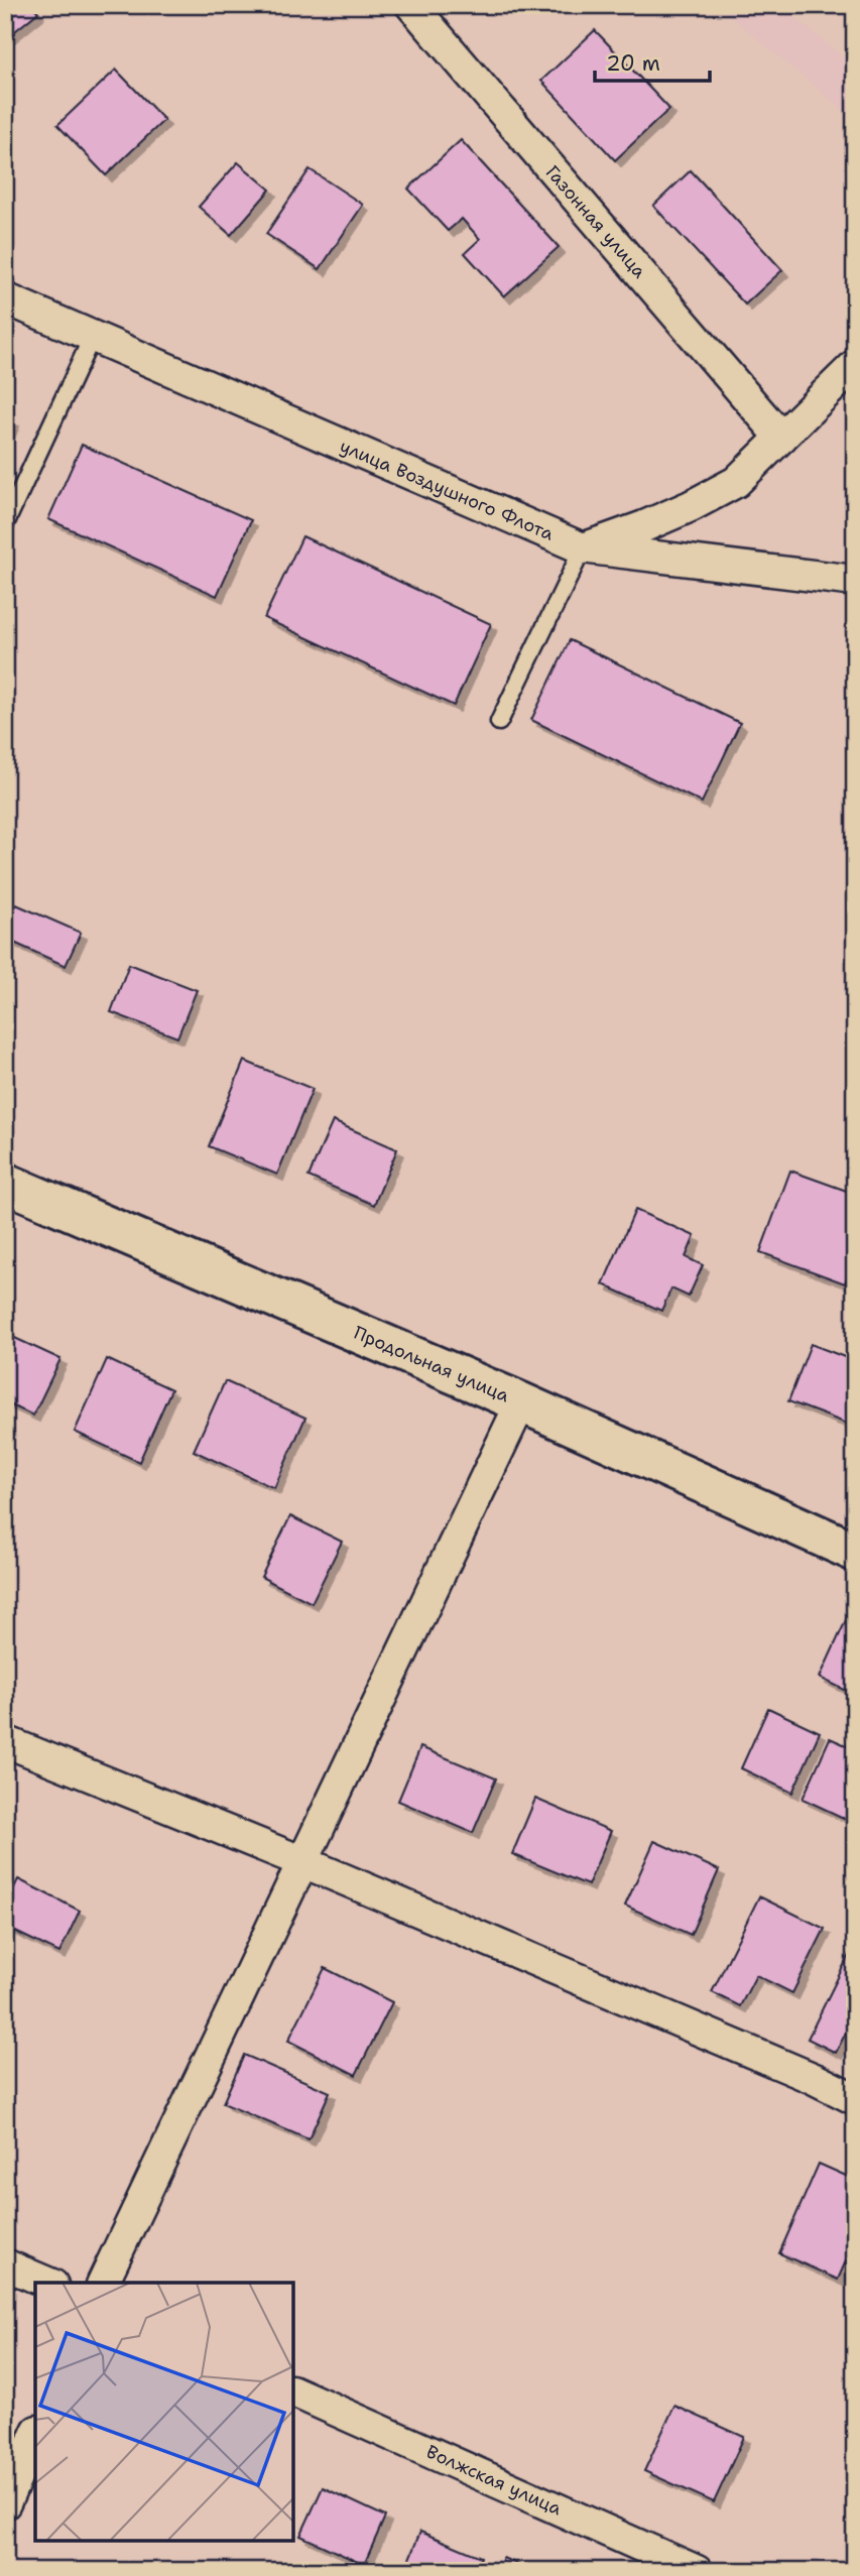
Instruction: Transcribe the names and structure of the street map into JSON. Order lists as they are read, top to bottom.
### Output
{
  "streets": {
    "street": [
      "Газонная улица",
      "улица Воздушного Флота",
      "Продольная улица",
      "Волжская улица"
    ]
  },
  "scale_bar": "20 m"
}
